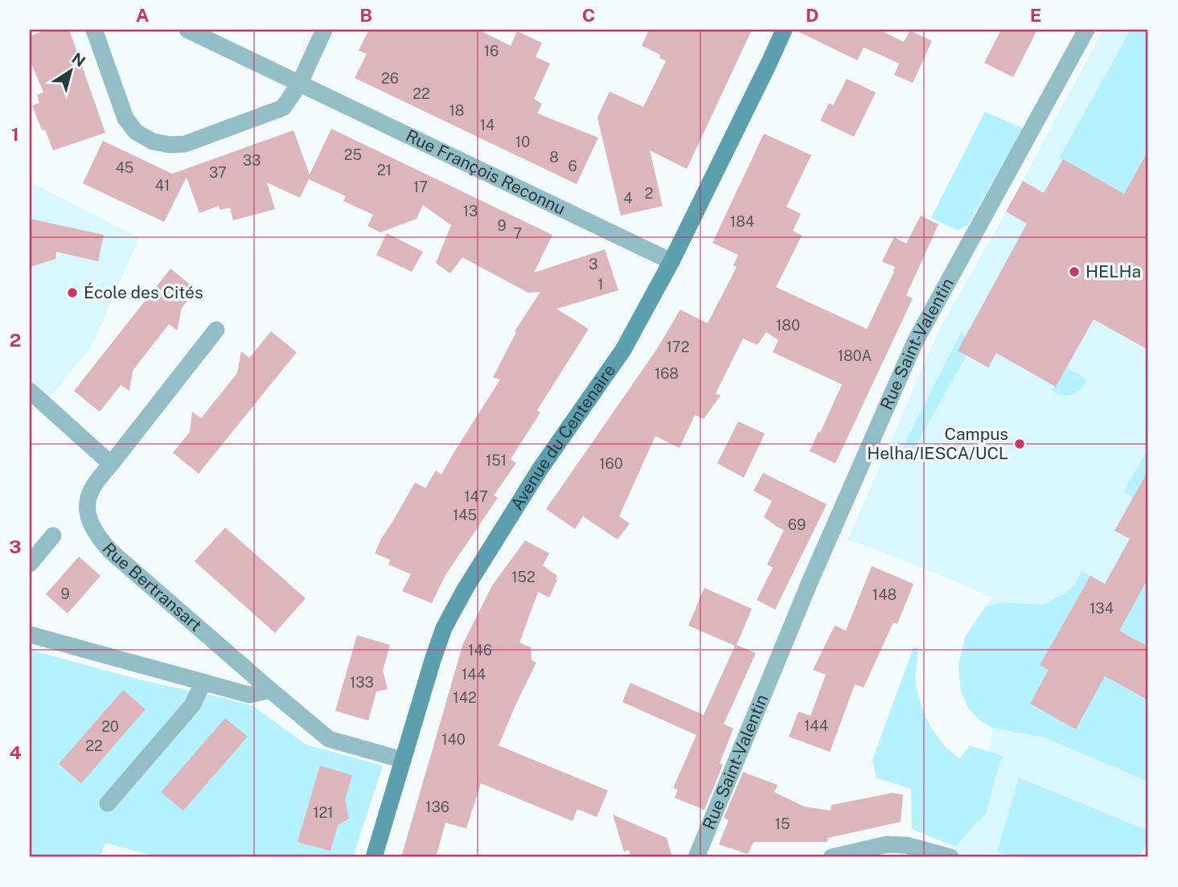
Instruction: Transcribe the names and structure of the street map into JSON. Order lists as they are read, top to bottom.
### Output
{
  "streets": {
    "main road": ["Avenue du Centenaire"],
    "street": ["Rue François Reconnu", "Rue Saint-Valentin", "Rue Bertransart"]
  },
  "crossings": [
    ["Rue François Reconnu", "Avenue du Centenaire"],
    ["Avenue du Centenaire", "Rue Bertransart"]
  ],
  "places": ["HELHa", "École des Cités", "Campus Helha/IESCA/UCL"],
  "house_numbers": [
    "16",
    "26",
    "22",
    "18",
    "14",
    "10",
    "25",
    "8",
    "33",
    "6",
    "45",
    "21",
    "37",
    "41",
    "17",
    "2",
    "4",
    "13",
    "184",
    "9",
    "7",
    "3",
    "1",
    "180",
    "172",
    "180A",
    "168",
    "151",
    "160",
    "147",
    "145",
    "69",
    "152",
    "9",
    "148",
    "134",
    "146",
    "144",
    "133",
    "142",
    "144",
    "20",
    "140",
    "22",
    "136",
    "121",
    "15"
  ],
  "north": "top right",
  "grid": {
    "columns": [
      "A",
      "B",
      "C",
      "D",
      "E"
    ],
    "rows": [
      "1",
      "2",
      "3",
      "4"
    ]
  }
}
